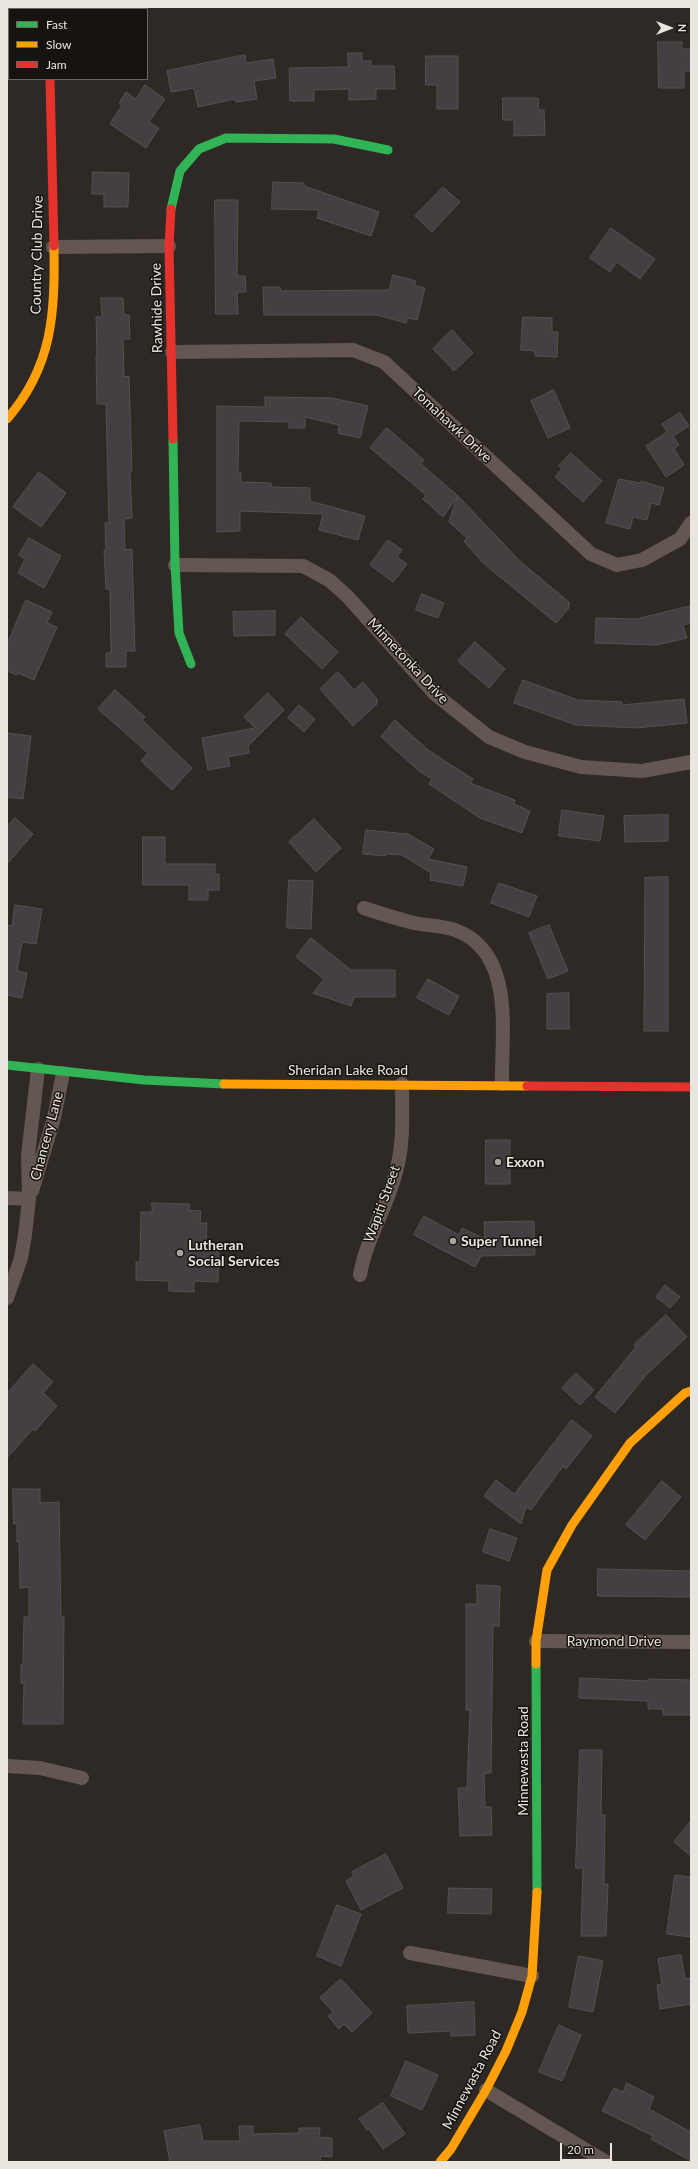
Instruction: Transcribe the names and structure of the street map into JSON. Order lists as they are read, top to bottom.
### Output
{
  "streets": {
    "street": [
      "Country Club Drive",
      "Rawhide Drive",
      "Tomahawk Drive",
      "Minnetonka Drive",
      "Sheridan Lake Road",
      "Chancery Lane",
      "Wapiti Street",
      "Raymond Drive",
      "Minnewasta Road"
    ]
  },
  "crossings": [
    ["Rawhide Drive", "Tomahawk Drive"],
    ["Rawhide Drive", "Minnetonka Drive"],
    ["Sheridan Lake Road", "Chancery Lane"],
    ["Sheridan Lake Road", "Wapiti Street"],
    ["Raymond Drive", "Minnewasta Road"]
  ],
  "places": ["Exxon", "Super Tunnel", "Lutheran Social Services"],
  "legend": ["Fast", "Slow", "Jam"],
  "scale_bar": "20 m",
  "north": "right"
}
